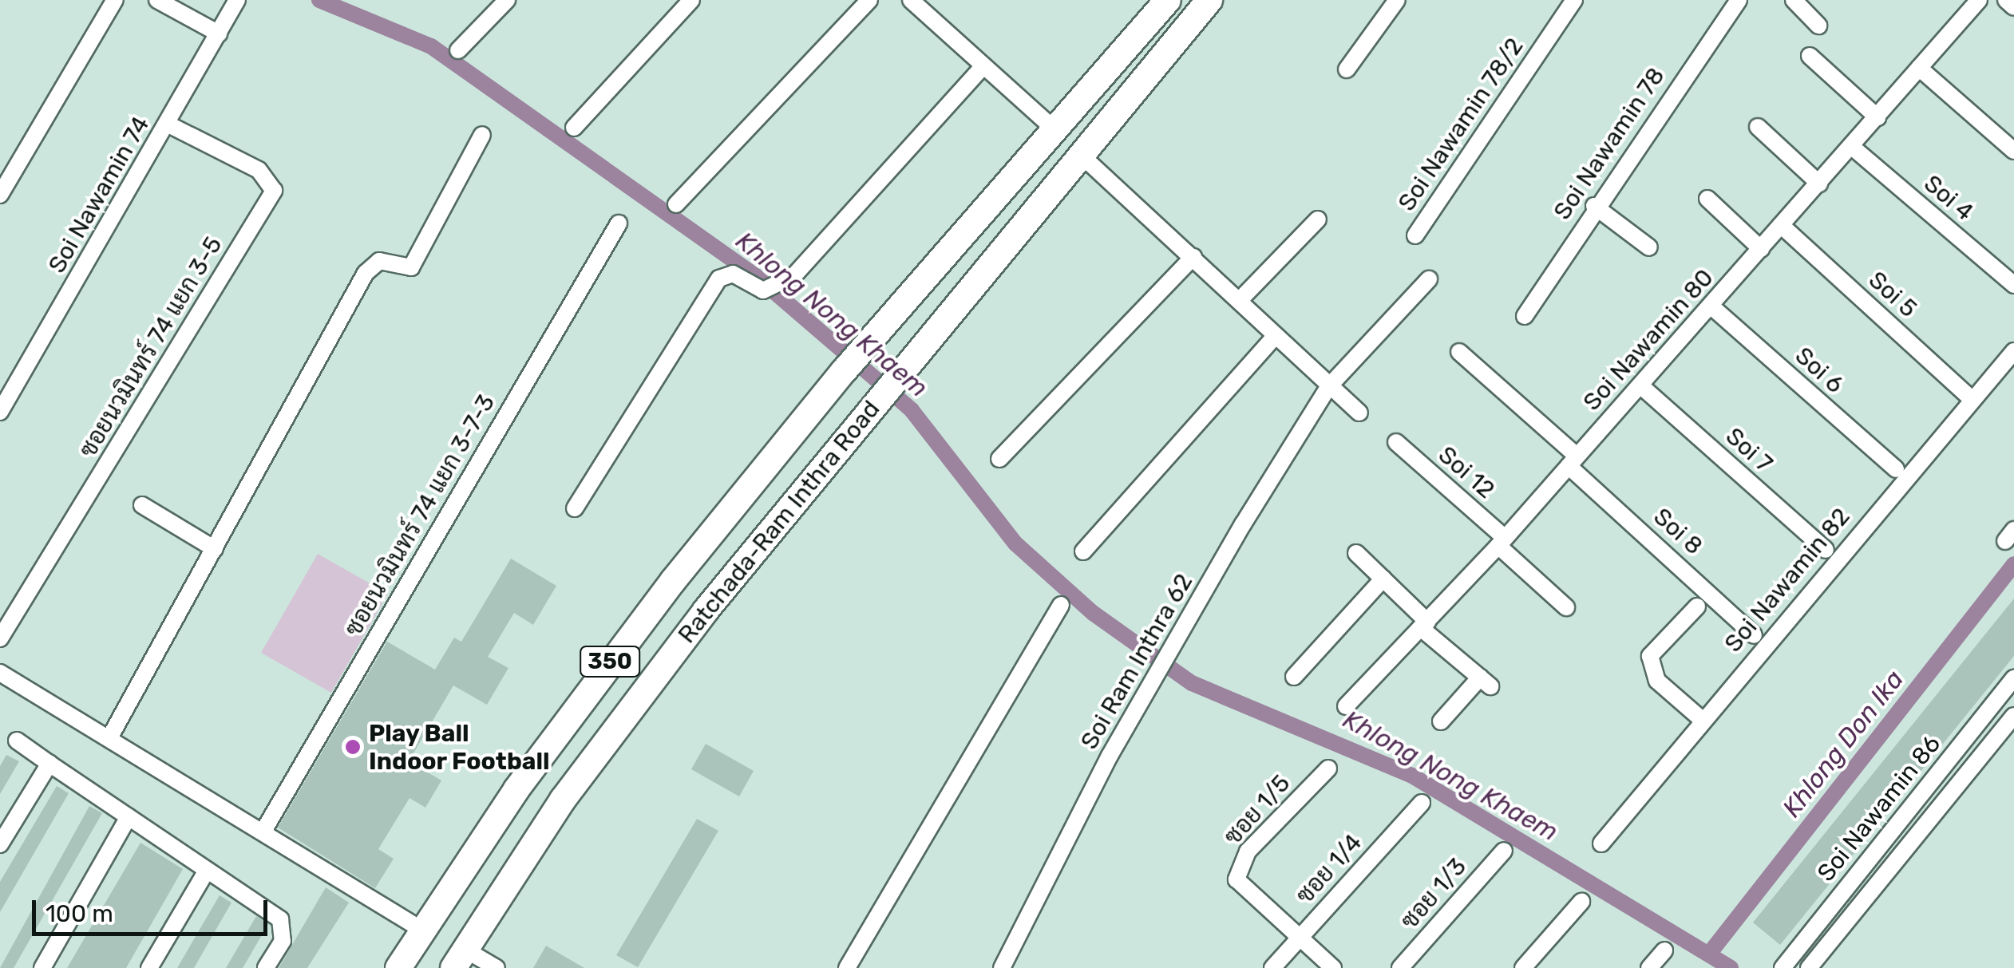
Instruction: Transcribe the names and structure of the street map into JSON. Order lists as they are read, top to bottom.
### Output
{
  "streets": {
    "main road": ["Ratchada-Ram Inthra Road", "350"],
    "street": [
      "Soi Nawamin 78/2",
      "Soi Nawamin 78",
      "Soi Nawamin 74",
      "Soi 4",
      "Soi 5",
      "Soi Nawamin 80",
      "ซอยนวมินทร์ 74 แยก 3-5",
      "Soi 6",
      "Soi 7",
      "Soi 12",
      "ซอยนวมินทร์ 74 แยก 3-7-3",
      "Soi 8",
      "Soi Nawamin 82",
      "Soi Ram Inthra 62",
      "Soi Nawamin 86",
      "ซอย 1/5",
      "ซอย 1/4",
      "ซอย 1/3"
    ]
  },
  "crossings": [
    ["Soi Nawamin 74", "ซอยนวมินทร์ 74 แยก 3-5"],
    ["Soi 4", "Soi Nawamin 80"],
    ["Soi 5", "Soi Nawamin 80"],
    ["Soi 5", "Soi Nawamin 82"],
    ["Soi Nawamin 80", "Soi 6"],
    ["Soi Nawamin 80", "Soi 7"],
    ["Soi Nawamin 80", "Soi 12"],
    ["Soi Nawamin 80", "Soi 8"],
    ["ซอย 1/5", "ซอย 1/4"]
  ],
  "water": ["Khlong Nong Khaem", "Khlong Don Ika"],
  "places": ["Play Ball Indoor Football"],
  "scale_bar": "100 m"
}
